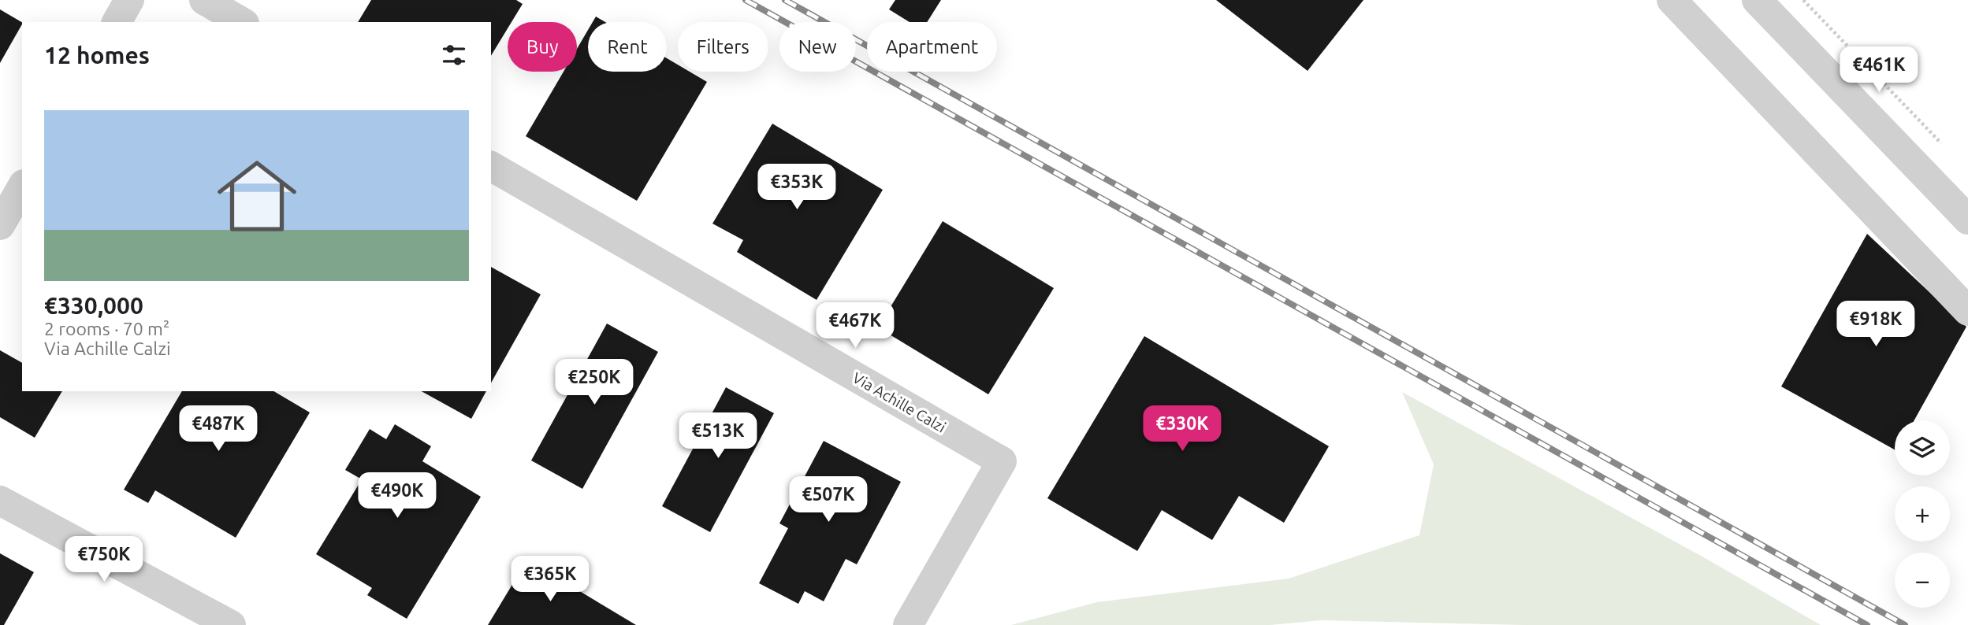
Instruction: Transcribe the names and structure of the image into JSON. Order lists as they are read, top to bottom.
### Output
{
  "streets": {
    "street": ["Via Achille Calzi"]
  },
  "page": {
    "chip": [
      "Buy",
      "Rent",
      "Filters",
      "New",
      "Apartment"
    ],
    "heading": "12 homes",
    "price": [
      "€461K",
      "€353K",
      "€918K",
      "€467K",
      "€250K",
      "€487K",
      "€330K",
      "€513K",
      "€490K",
      "€507K",
      "€750K",
      "€365K"
    ],
    "list": [
      {
        "name": "€330,000",
        "note": "2 rooms · 70 m² · Via Achille Calzi"
      }
    ],
    "map_buttons": ["+", "−"]
  }
}
